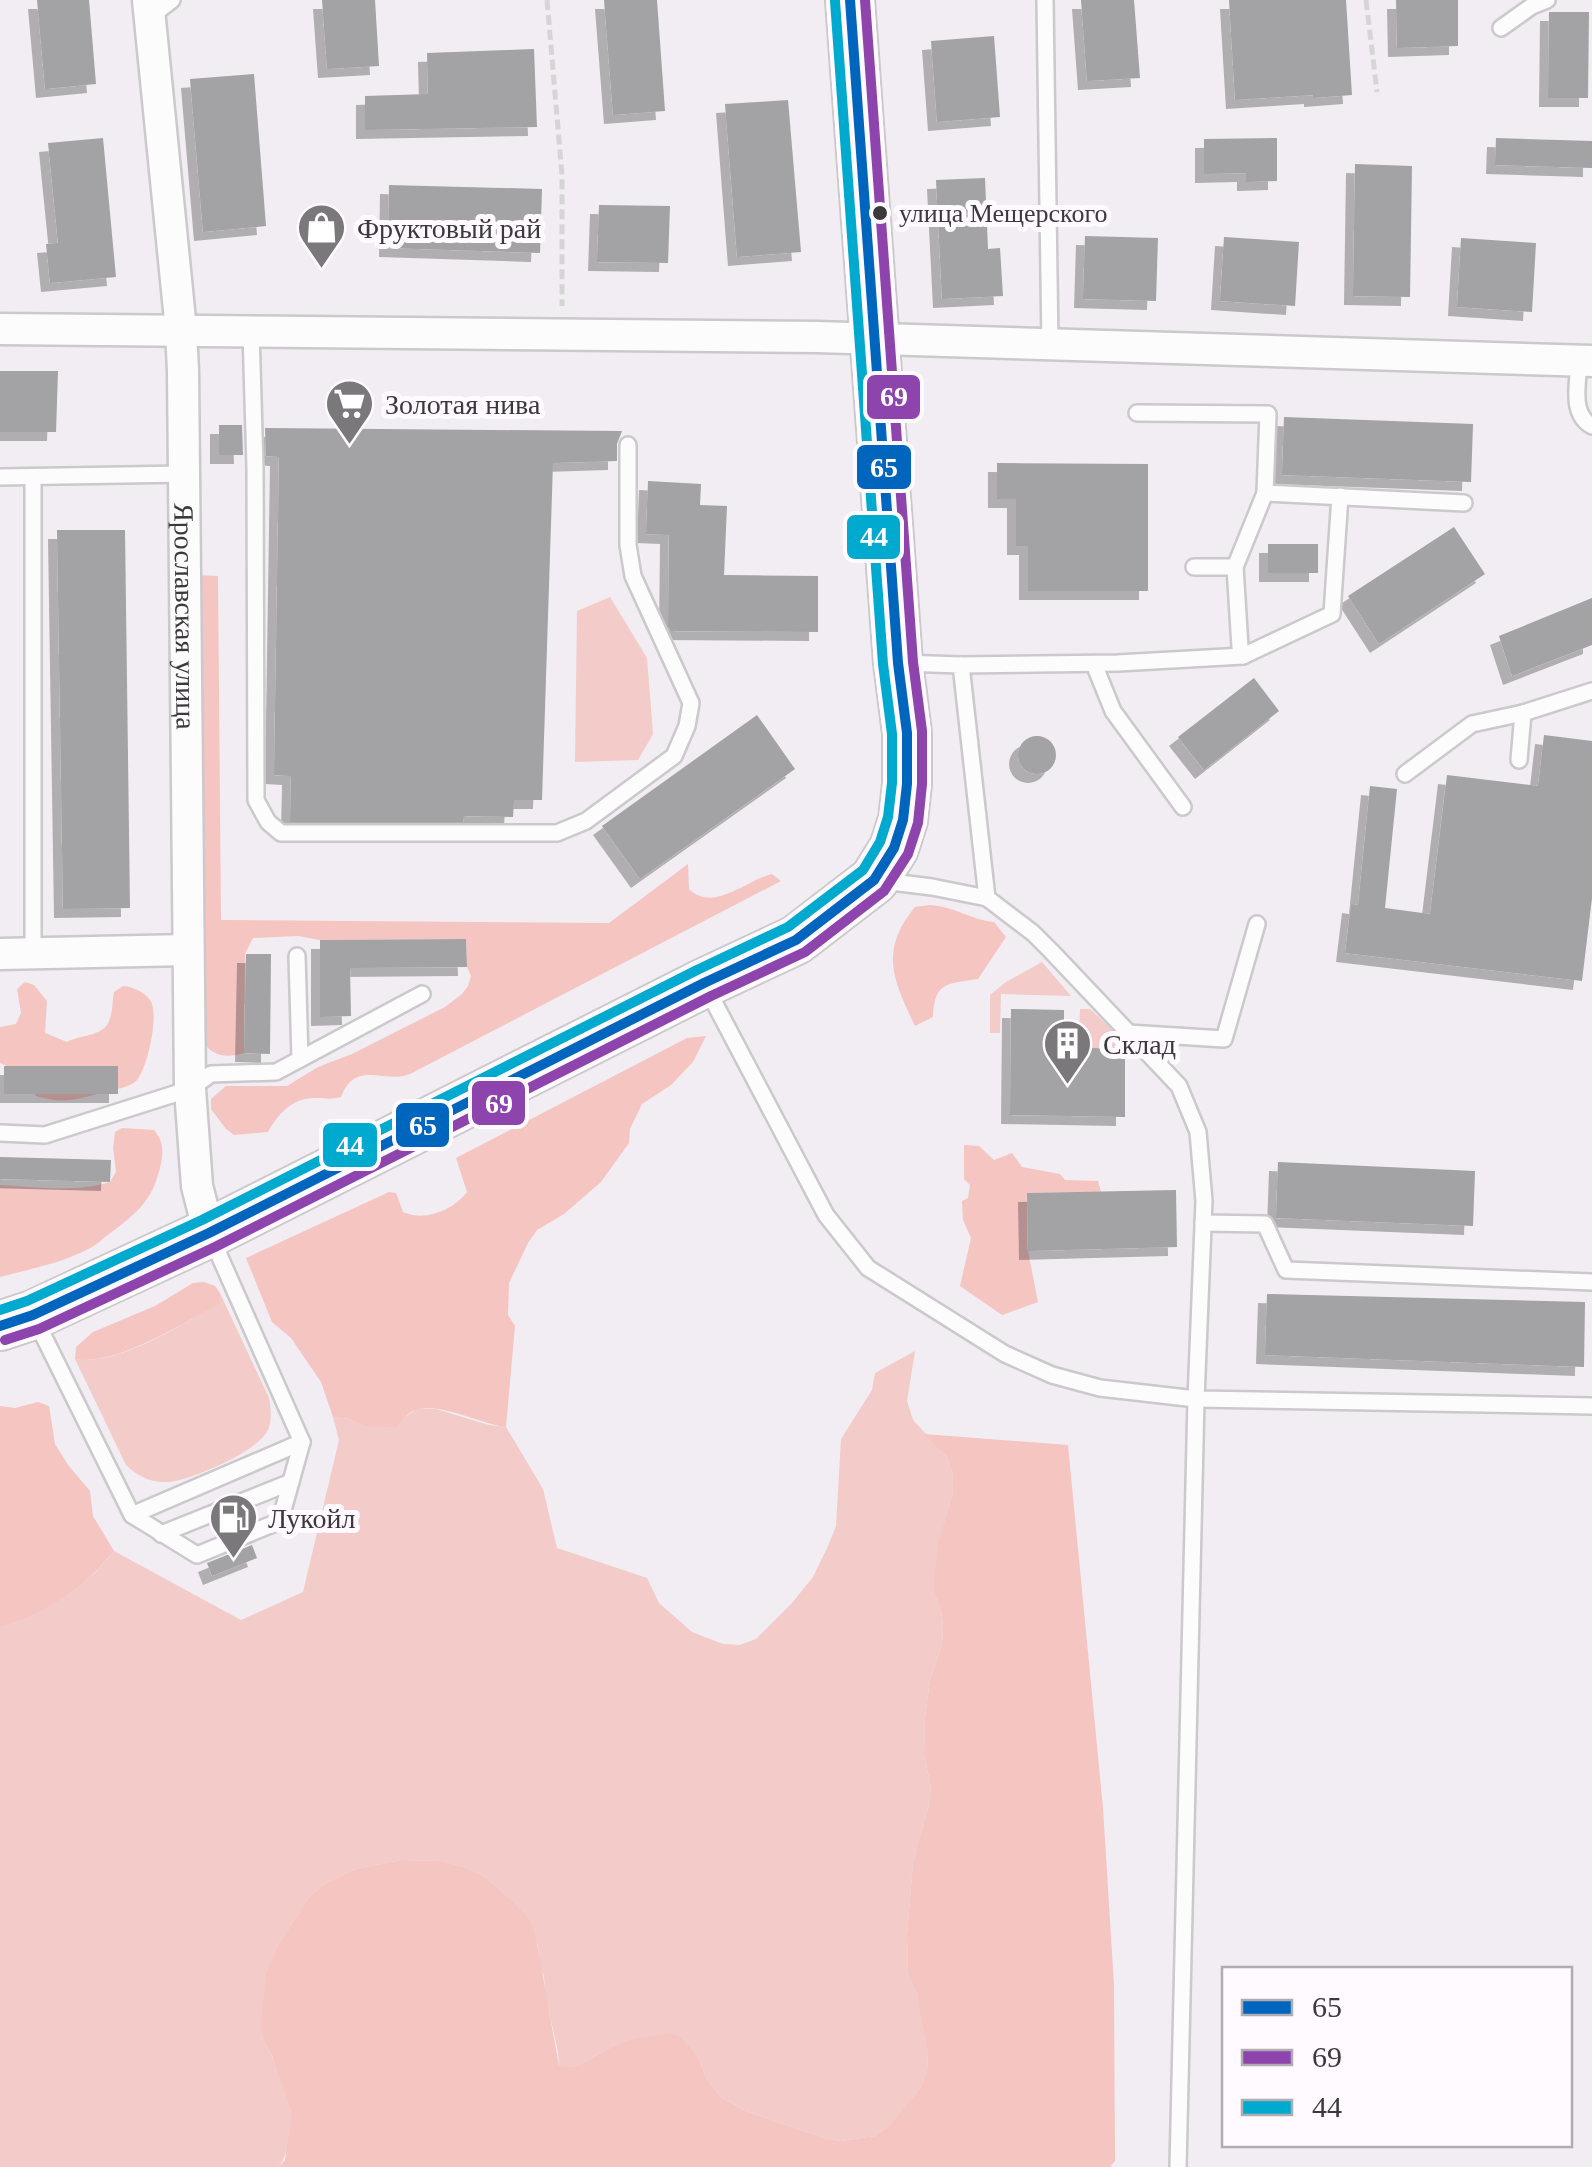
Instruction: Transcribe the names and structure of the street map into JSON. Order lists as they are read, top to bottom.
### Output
{
  "streets": {
    "street": ["Ярославская улица"]
  },
  "places": {
    "other": ["улица Мещерского"],
    "shop": ["Фруктовый рай"],
    "supermarket": ["Золотая нива"],
    "building": ["Склад"],
    "fuel station": ["Лукойл"]
  },
  "lines": ["transit line 65", "transit line 69", "transit line 44"],
  "legend": ["65", "69", "44"]
}
